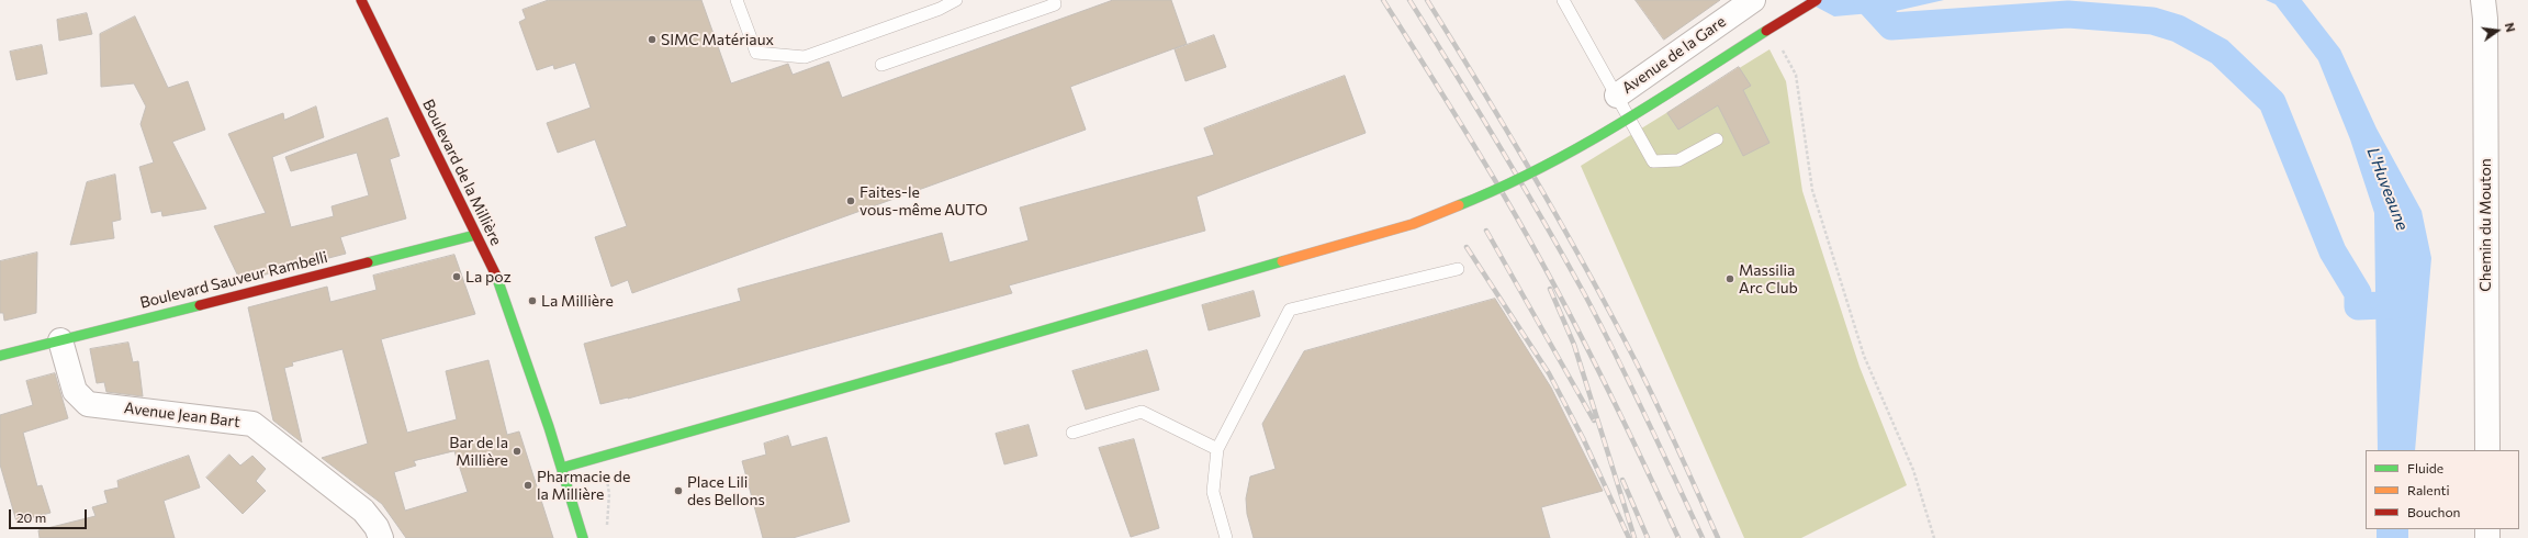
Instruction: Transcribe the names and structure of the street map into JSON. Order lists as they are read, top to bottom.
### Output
{
  "streets": {
    "street": [
      "Avenue de la Gare",
      "Boulevard de la Millière",
      "Chemin du Mouton",
      "Boulevard Sauveur Rambelli",
      "Avenue Jean Bart"
    ]
  },
  "crossings": [
    ["Boulevard de la Millière", "Boulevard Sauveur Rambelli"],
    ["Boulevard Sauveur Rambelli", "Avenue Jean Bart"]
  ],
  "water": ["L'Huveaune"],
  "places": [
    "SIMC Matériaux",
    "Faites-le vous-même AUTO",
    "La poz",
    "Massilia Arc Club",
    "La Millière",
    "Bar de la Millière",
    "Pharmacie de la Millière",
    "Place Lili des Bellons"
  ],
  "legend": ["Fluide", "Ralenti", "Bouchon"],
  "scale_bar": "20 m",
  "north": "right"
}
